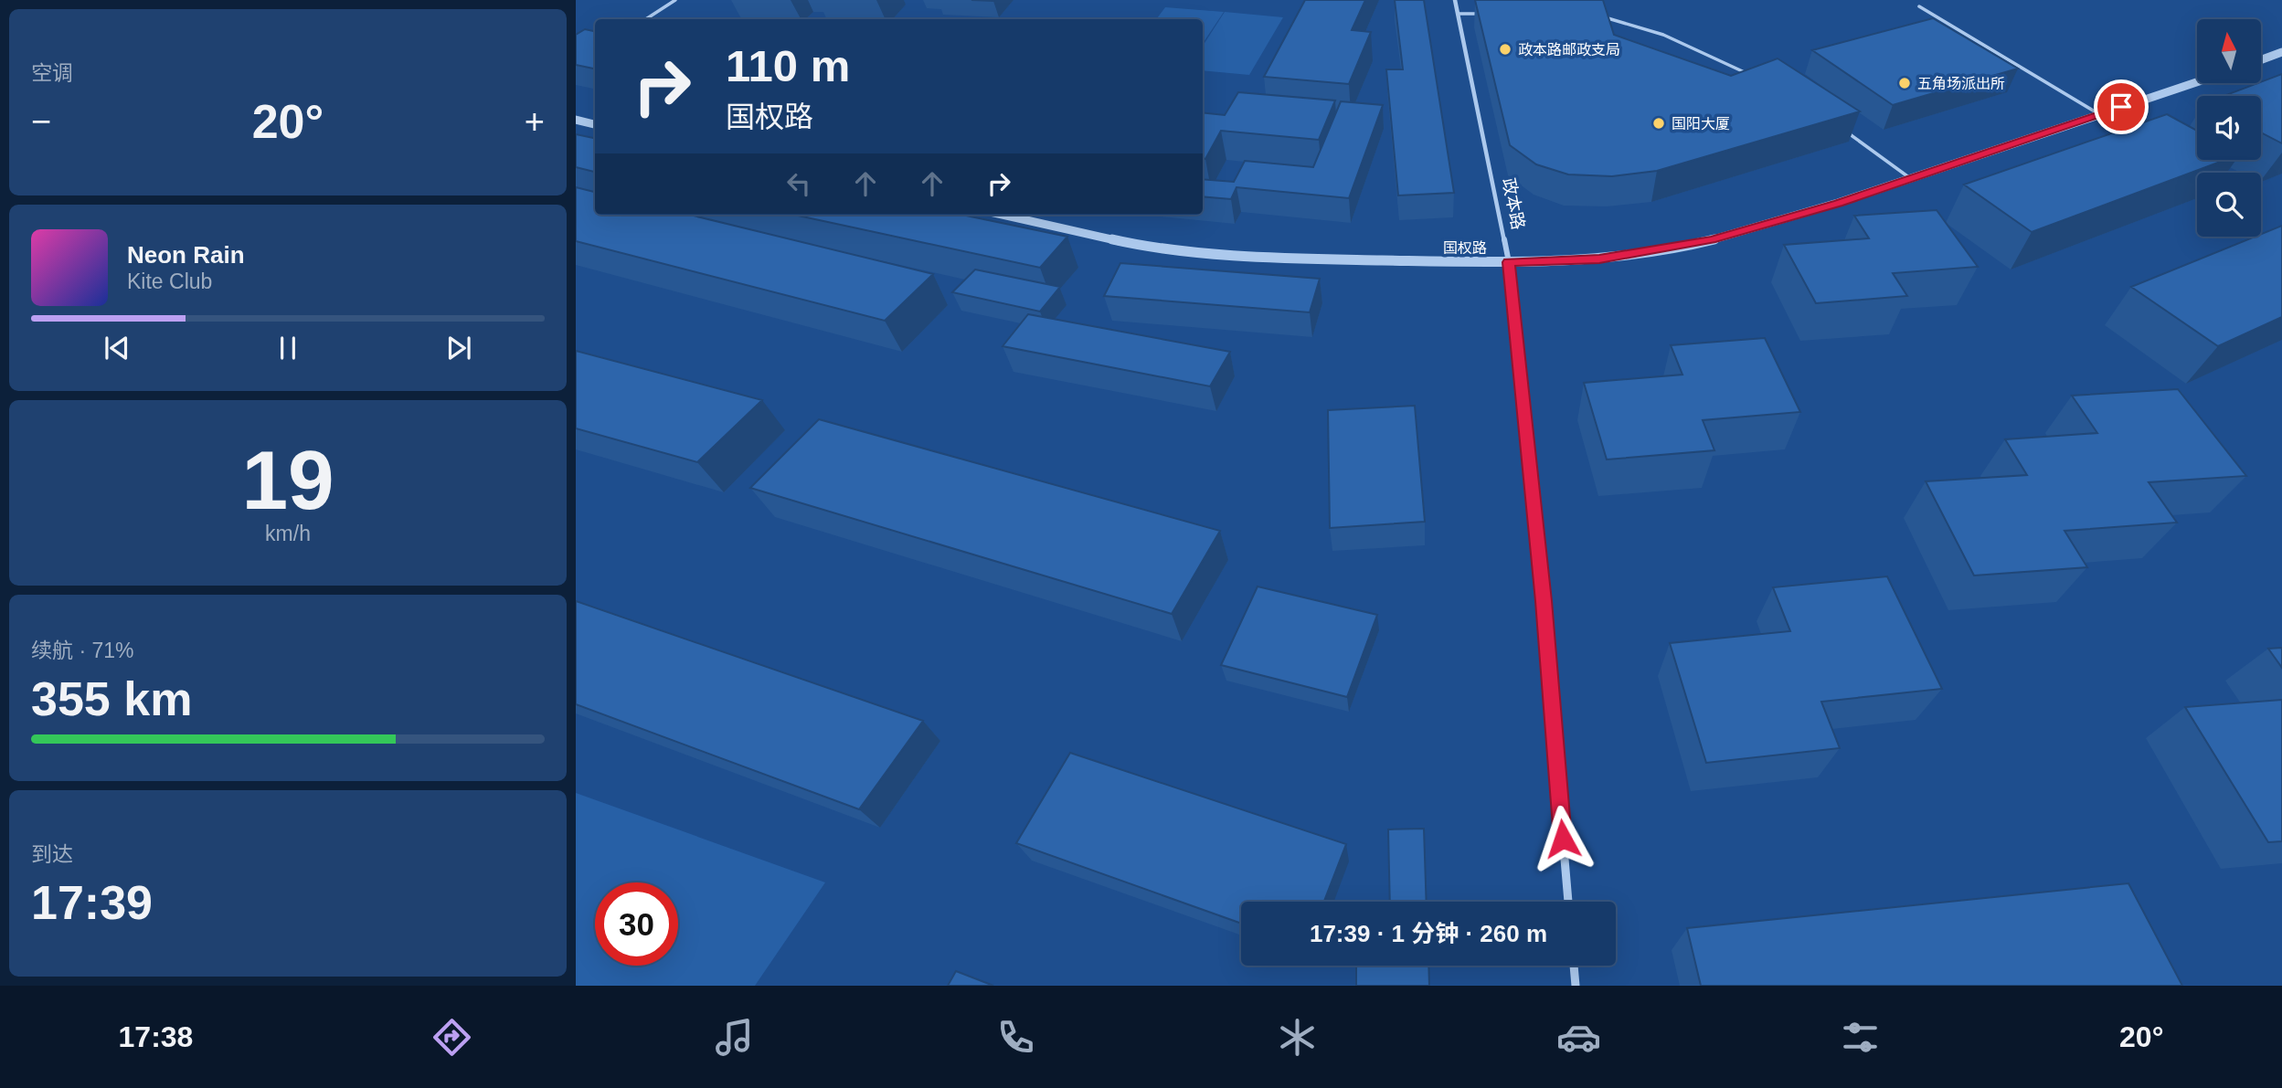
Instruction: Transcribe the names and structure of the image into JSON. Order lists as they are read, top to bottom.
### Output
{
  "streets": {
    "street": ["政本路", "国权路"]
  },
  "crossings": [
    ["政本路", "国权路"]
  ],
  "places": ["政本路邮政支局", "五角场派出所", "国阳大厦"],
  "north": "top",
  "page": {
    "tile": [
      "空调",
      ["19", "km/h"],
      ["续航 · 71%", "355 km"],
      ["到达", "17:39"]
    ],
    "turn": ["110 m", "国权路"],
    "heat": ["−", "20°", "+"],
    "song": ["Neon Rain", "Kite Club"],
    "limit": "30",
    "trip": "17:39 · 1 分钟 · 260 m",
    "tabs": ["17:38", "20°"]
  }
}
